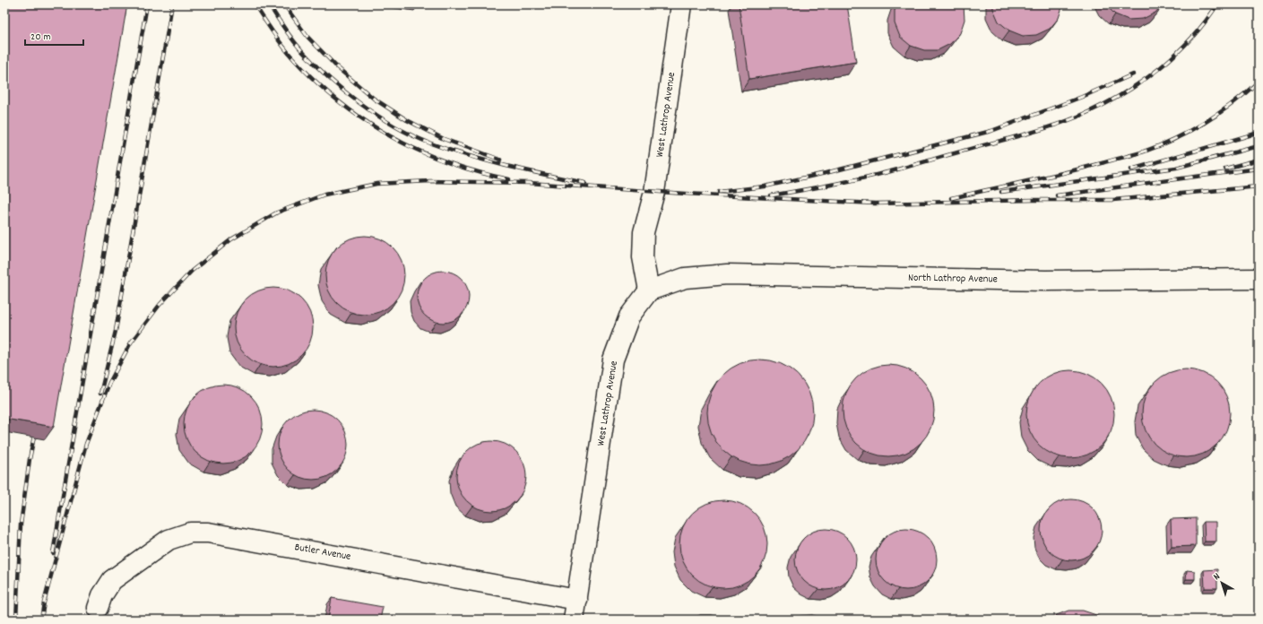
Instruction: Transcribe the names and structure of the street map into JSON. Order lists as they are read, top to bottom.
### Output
{
  "streets": {
    "street": ["West Lathrop Avenue", "North Lathrop Avenue", "Butler Avenue"]
  },
  "crossings": [
    ["West Lathrop Avenue", "North Lathrop Avenue"],
    ["West Lathrop Avenue", "Butler Avenue"]
  ],
  "scale_bar": "20 m",
  "north": "top left"
}
